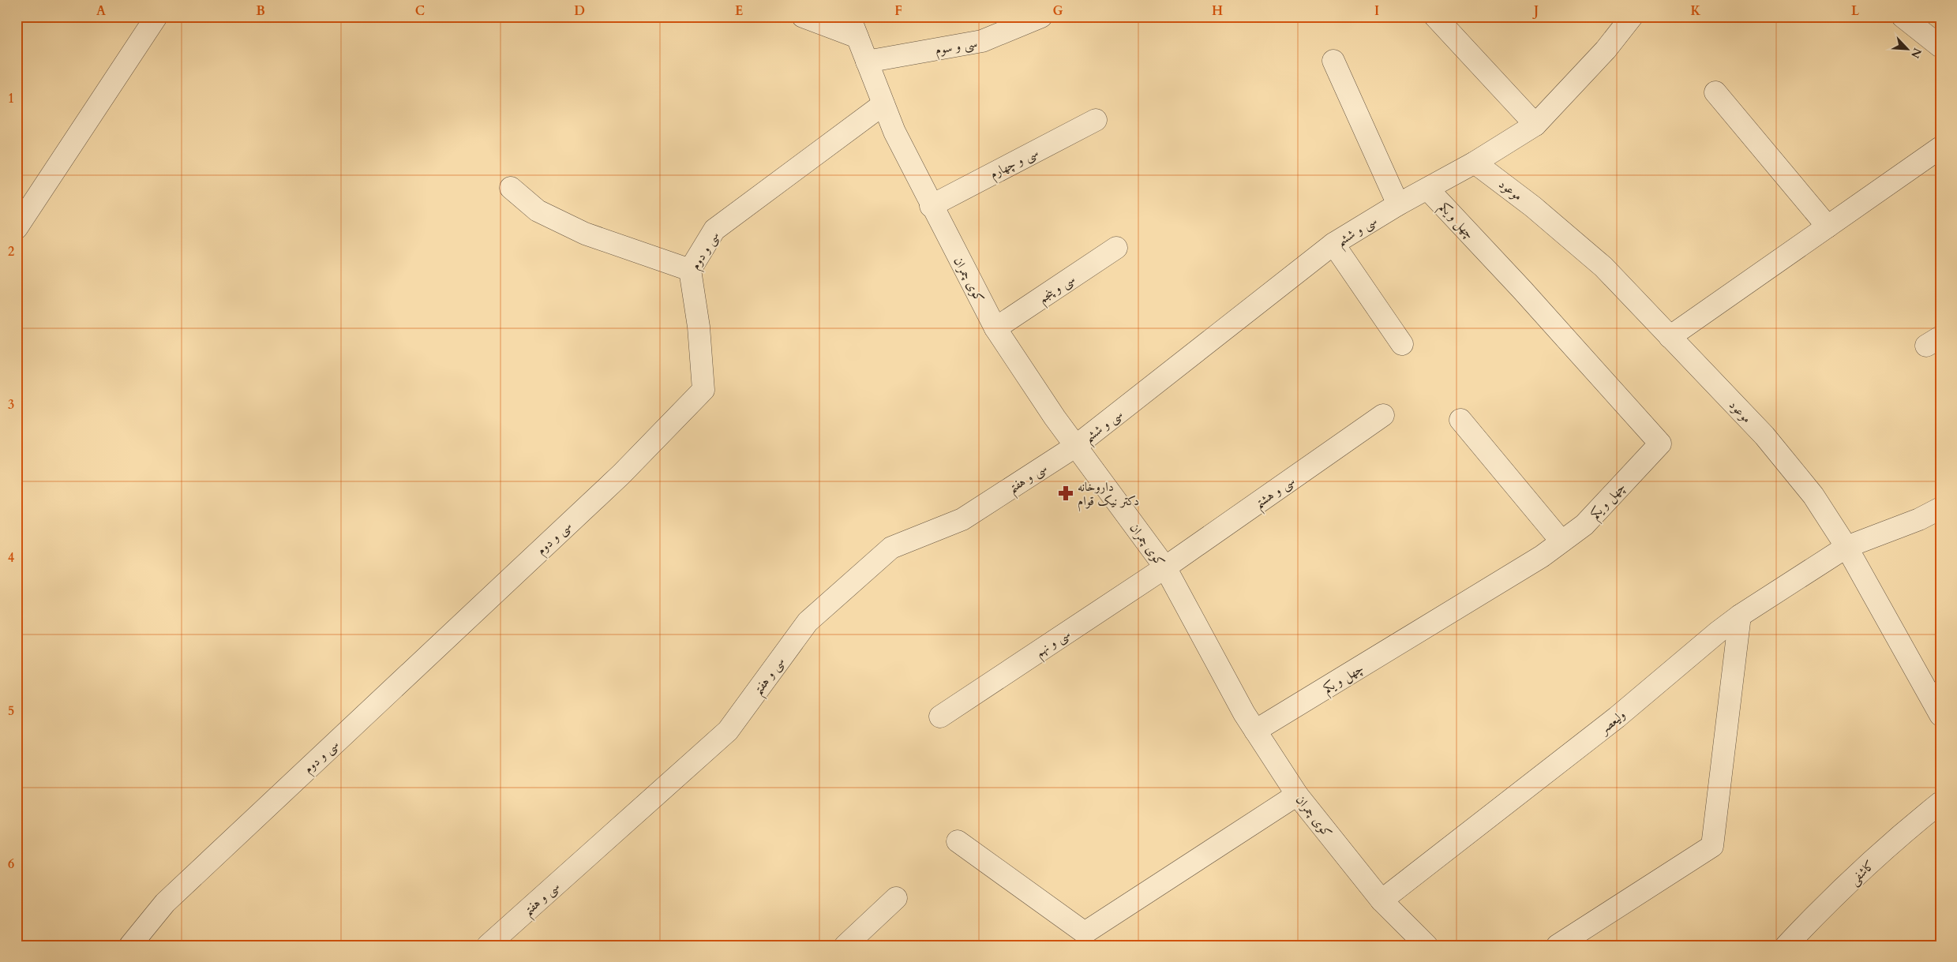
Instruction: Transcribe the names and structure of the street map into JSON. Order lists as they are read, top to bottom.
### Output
{
  "streets": {
    "street": [
      "سی و سوم",
      "سی و چهارم",
      "موعود",
      "چهل و یکم",
      "سی و ششم",
      "سی و دوم",
      "کوی چمران",
      "سی و پنجم",
      "سی و هفتم",
      "سی و هشتم",
      "سی و نهم",
      "ولیعصر",
      "کاشفی"
    ]
  },
  "crossings": [
    ["سی و سوم", "کوی چمران"],
    ["سی و چهارم", "کوی چمران"],
    ["موعود", "سی و ششم"],
    ["موعود", "ولیعصر"],
    ["چهل و یکم", "سی و ششم"],
    ["چهل و یکم", "کوی چمران"],
    ["سی و ششم", "کوی چمران"],
    ["سی و ششم", "سی و هفتم"],
    ["سی و دوم", "کوی چمران"],
    ["کوی چمران", "سی و پنجم"],
    ["کوی چمران", "سی و هفتم"],
    ["کوی چمران", "سی و هشتم"],
    ["کوی چمران", "سی و نهم"],
    ["کوی چمران", "ولیعصر"],
    ["سی و هشتم", "سی و نهم"]
  ],
  "places": {
    "pharmacy": ["داروخانه دکتر نیک قوام"]
  },
  "north": "bottom right",
  "grid": {
    "columns": [
      "A",
      "B",
      "C",
      "D",
      "E",
      "F",
      "G",
      "H",
      "I",
      "J",
      "K",
      "L"
    ],
    "rows": [
      "1",
      "2",
      "3",
      "4",
      "5",
      "6"
    ]
  }
}
